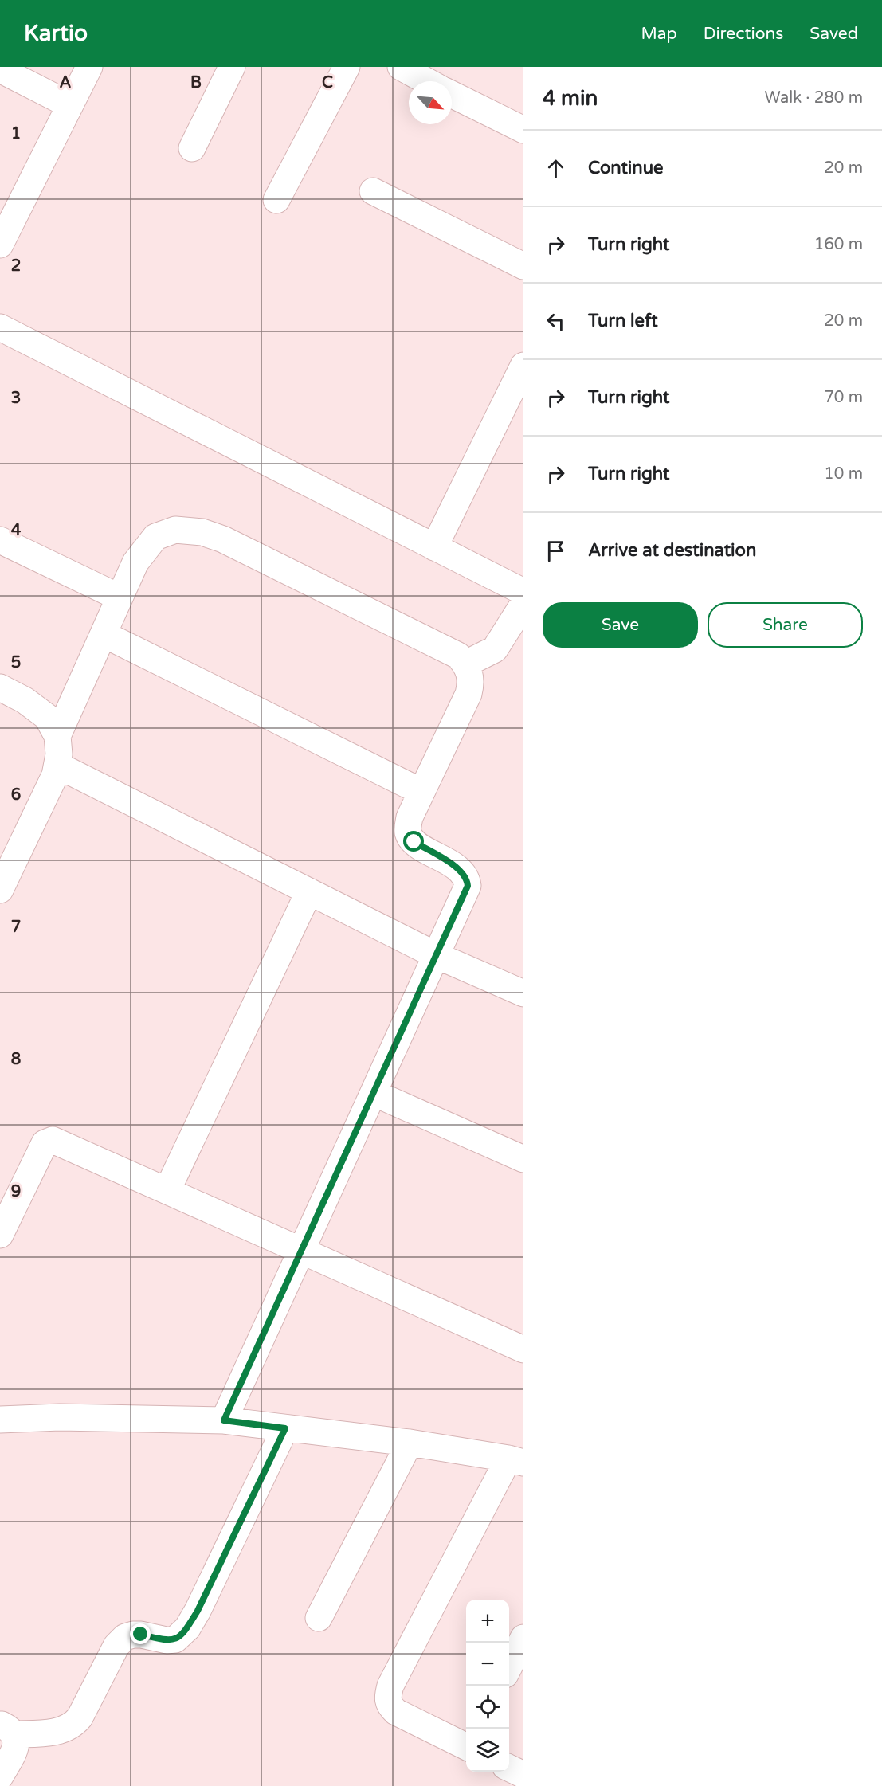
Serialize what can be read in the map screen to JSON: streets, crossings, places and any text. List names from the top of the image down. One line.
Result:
{"north":"bottom right","page":{"header":"Kartio","nav":["Map","Directions","Saved"],"heading":["4 min","Walk · 280 m"],"list":[["Continue","20 m"],["Turn right","160 m"],["Turn left","20 m"],["Turn right","70 m"],["Turn right","10 m"],"Arrive at destination"],"buttons":["Save","Share"],"map_buttons":["+","−"]},"grid":{"columns":["A","B","C"],"rows":["1","2","3","4","5","6","7","8","9"]}}
